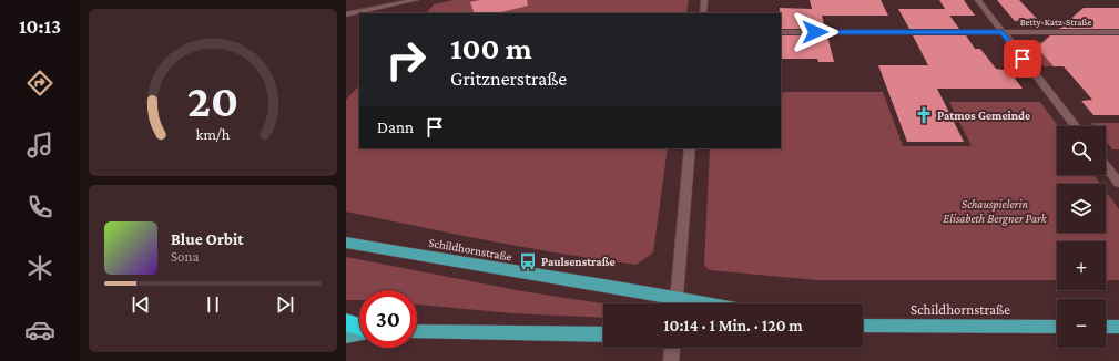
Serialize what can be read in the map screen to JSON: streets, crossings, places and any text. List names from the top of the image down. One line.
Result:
{"streets":{"main road":["Schildhornstraße"],"street":["Betty-Katz-Straße"]},"parks":["Schauspielerin Elisabeth Bergner Park"],"places":{"church":["Patmos Gemeinde"],"bus stop":["Paulsenstraße"]},"page":{"tabs":"10:13","turn":["100 m","Gritznerstraße"],"then":"Dann","map_buttons":["+","−"],"song":["Blue Orbit","Sona"],"limit":"30","trip":"10:14 · 1 Min. · 120 m","gauge":["20","km/h"]}}
